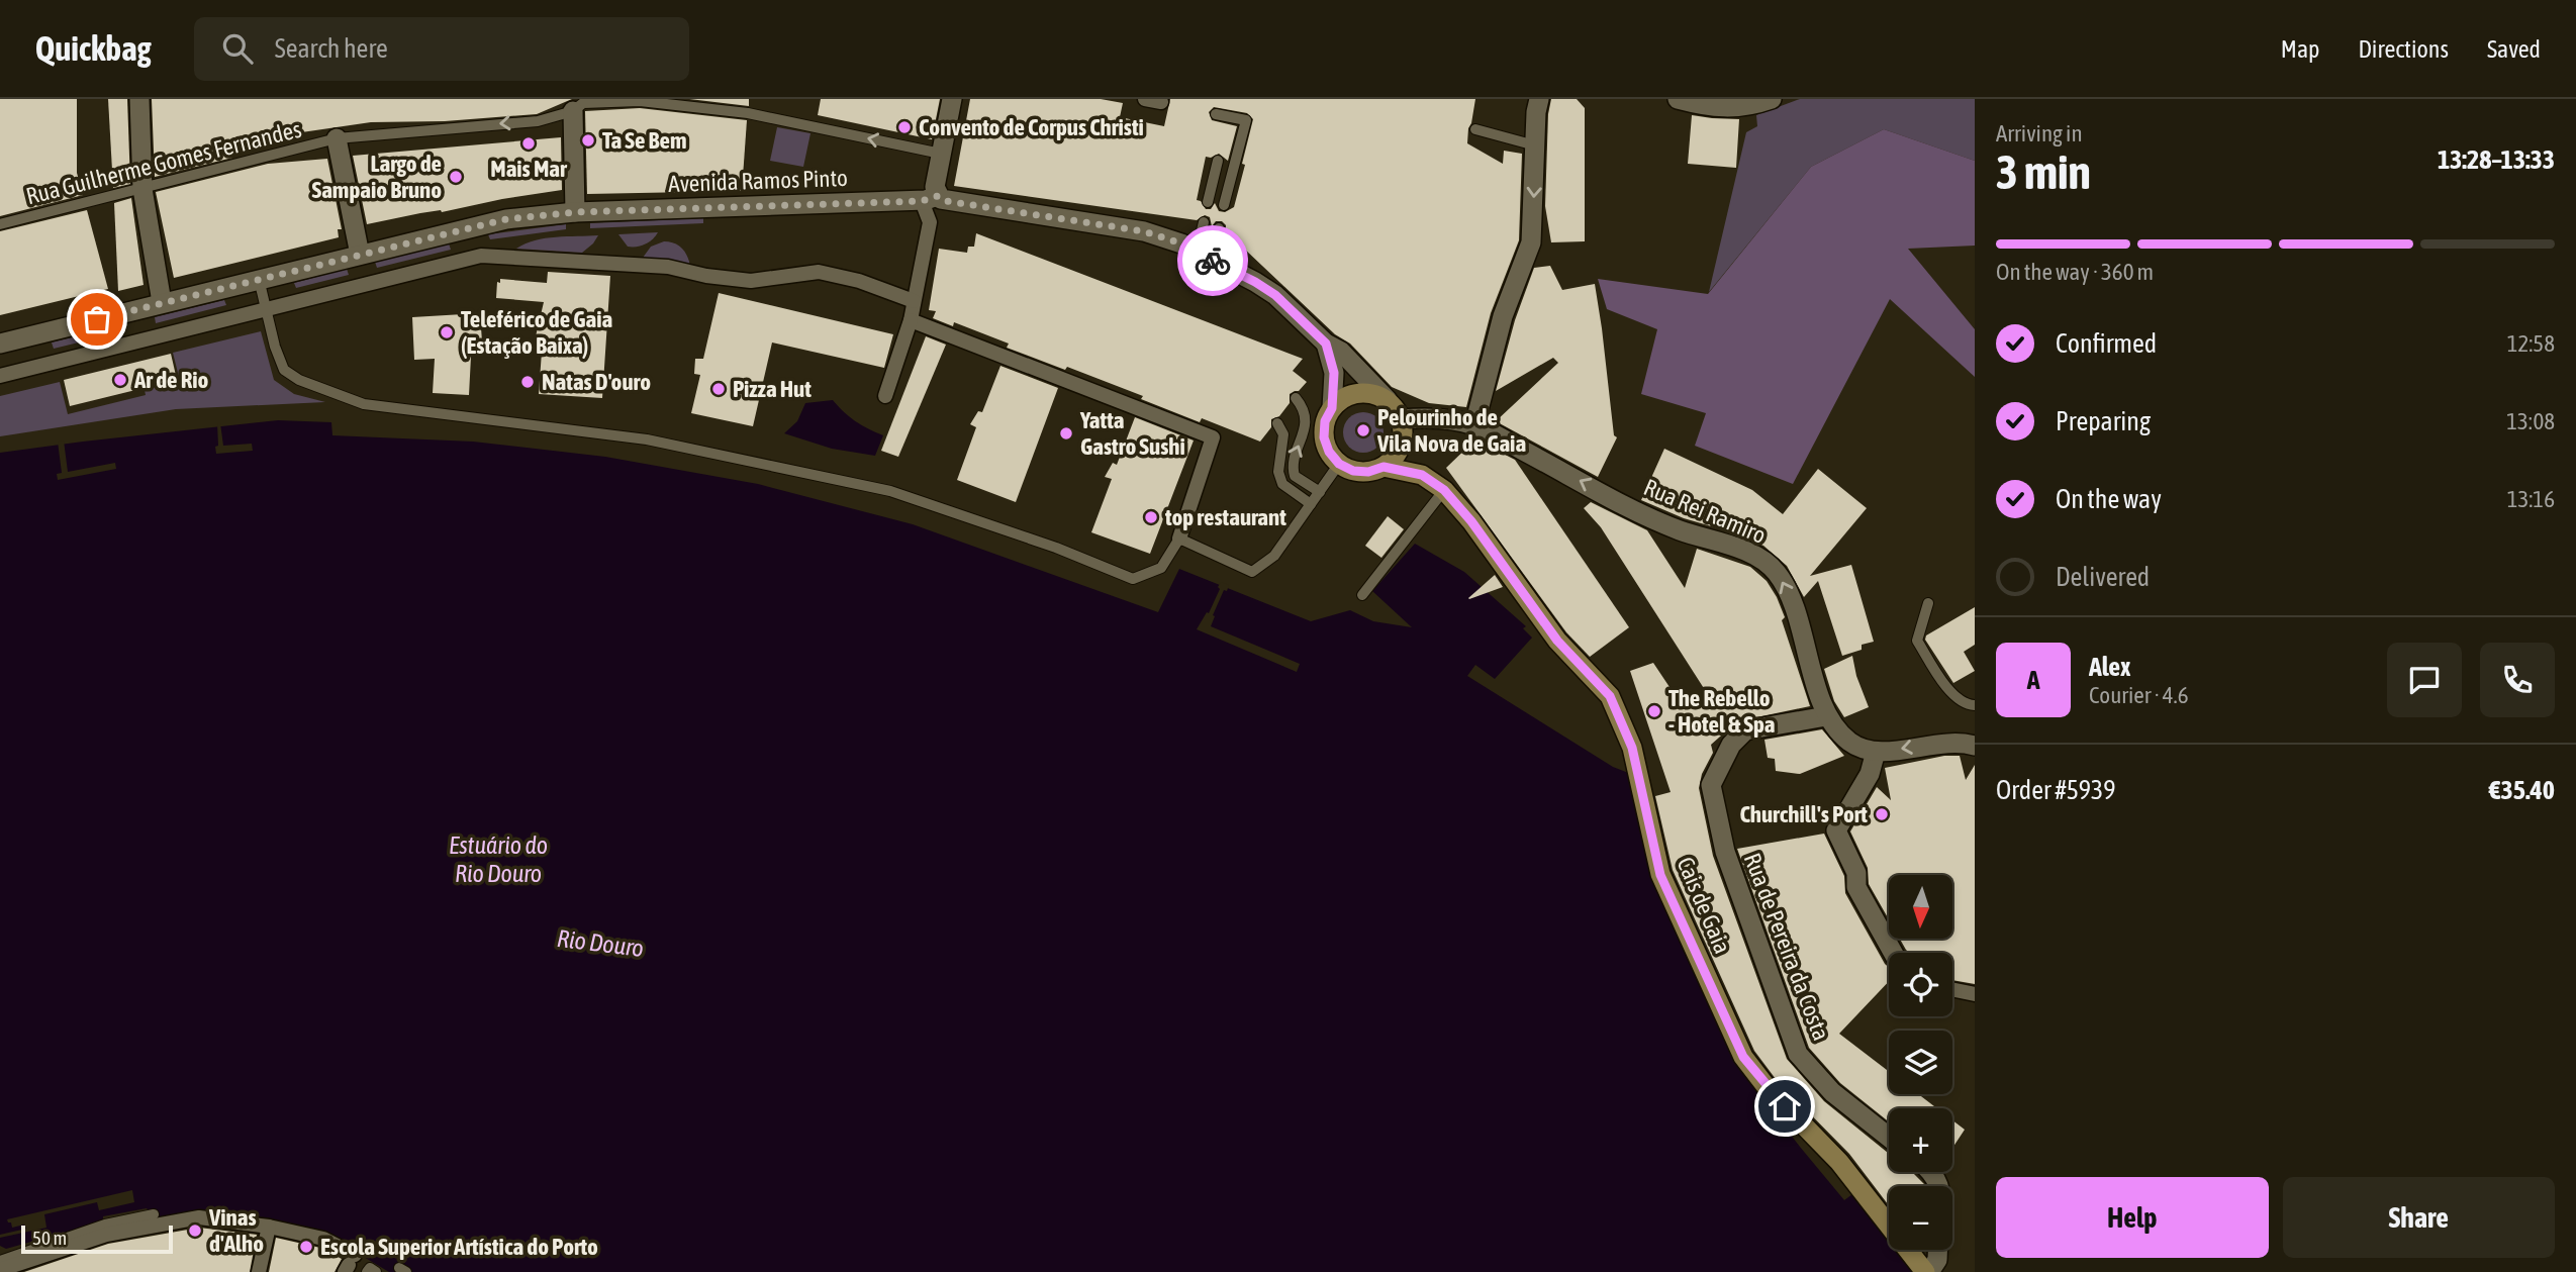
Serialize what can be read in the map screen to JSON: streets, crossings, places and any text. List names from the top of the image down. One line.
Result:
{"streets":{"main road":["Cais de Gaia"],"street":["Avenida Ramos Pinto","Rua Rei Ramiro","Rua de Pereira da Costa"],"lane":["Rua Guilherme Gomes Fernandes"]},"crossings":[["Avenida Ramos Pinto","Rua Rei Ramiro"],["Avenida Ramos Pinto","Cais de Gaia"],["Rua Rei Ramiro","Cais de Gaia"],["Rua Rei Ramiro","Rua de Pereira da Costa"]],"one_way":["Rua Rei Ramiro"],"water":["Estuário do Rio Douro","Rio Douro"],"places":["Convento de Corpus Christi","Ta Se Bem","Mais Mar","Largo de Sampaio Bruno","Teleférico de Gaia (Estação Baixa)","Ar de Rio","Natas D'ouro","Pizza Hut","Pelourinho de Vila Nova de Gaia","Yatta Gastro Sushi","top restaurant","The Rebello - Hotel & Spa","Churchill's Port","Vinas d'Alho","Escola Superior Artística do Porto"],"scale_bar":"50 m","north":"bottom","page":{"header":"Quickbag","search":"Search here","nav":["Map","Directions","Saved"],"heading":["3 min","Arriving in","13:28–13:33"],"panel":["Alex","Courier · 4.6","Order #5939","€35.40"],"bar":"On the way · 360 m","list":[["Confirmed","12:58"],["Preparing","13:08"],["On the way","13:16"],"Delivered"],"round":"A","map_buttons":["+","−"],"buttons":["Help","Share"],"scale":"50 m"}}
